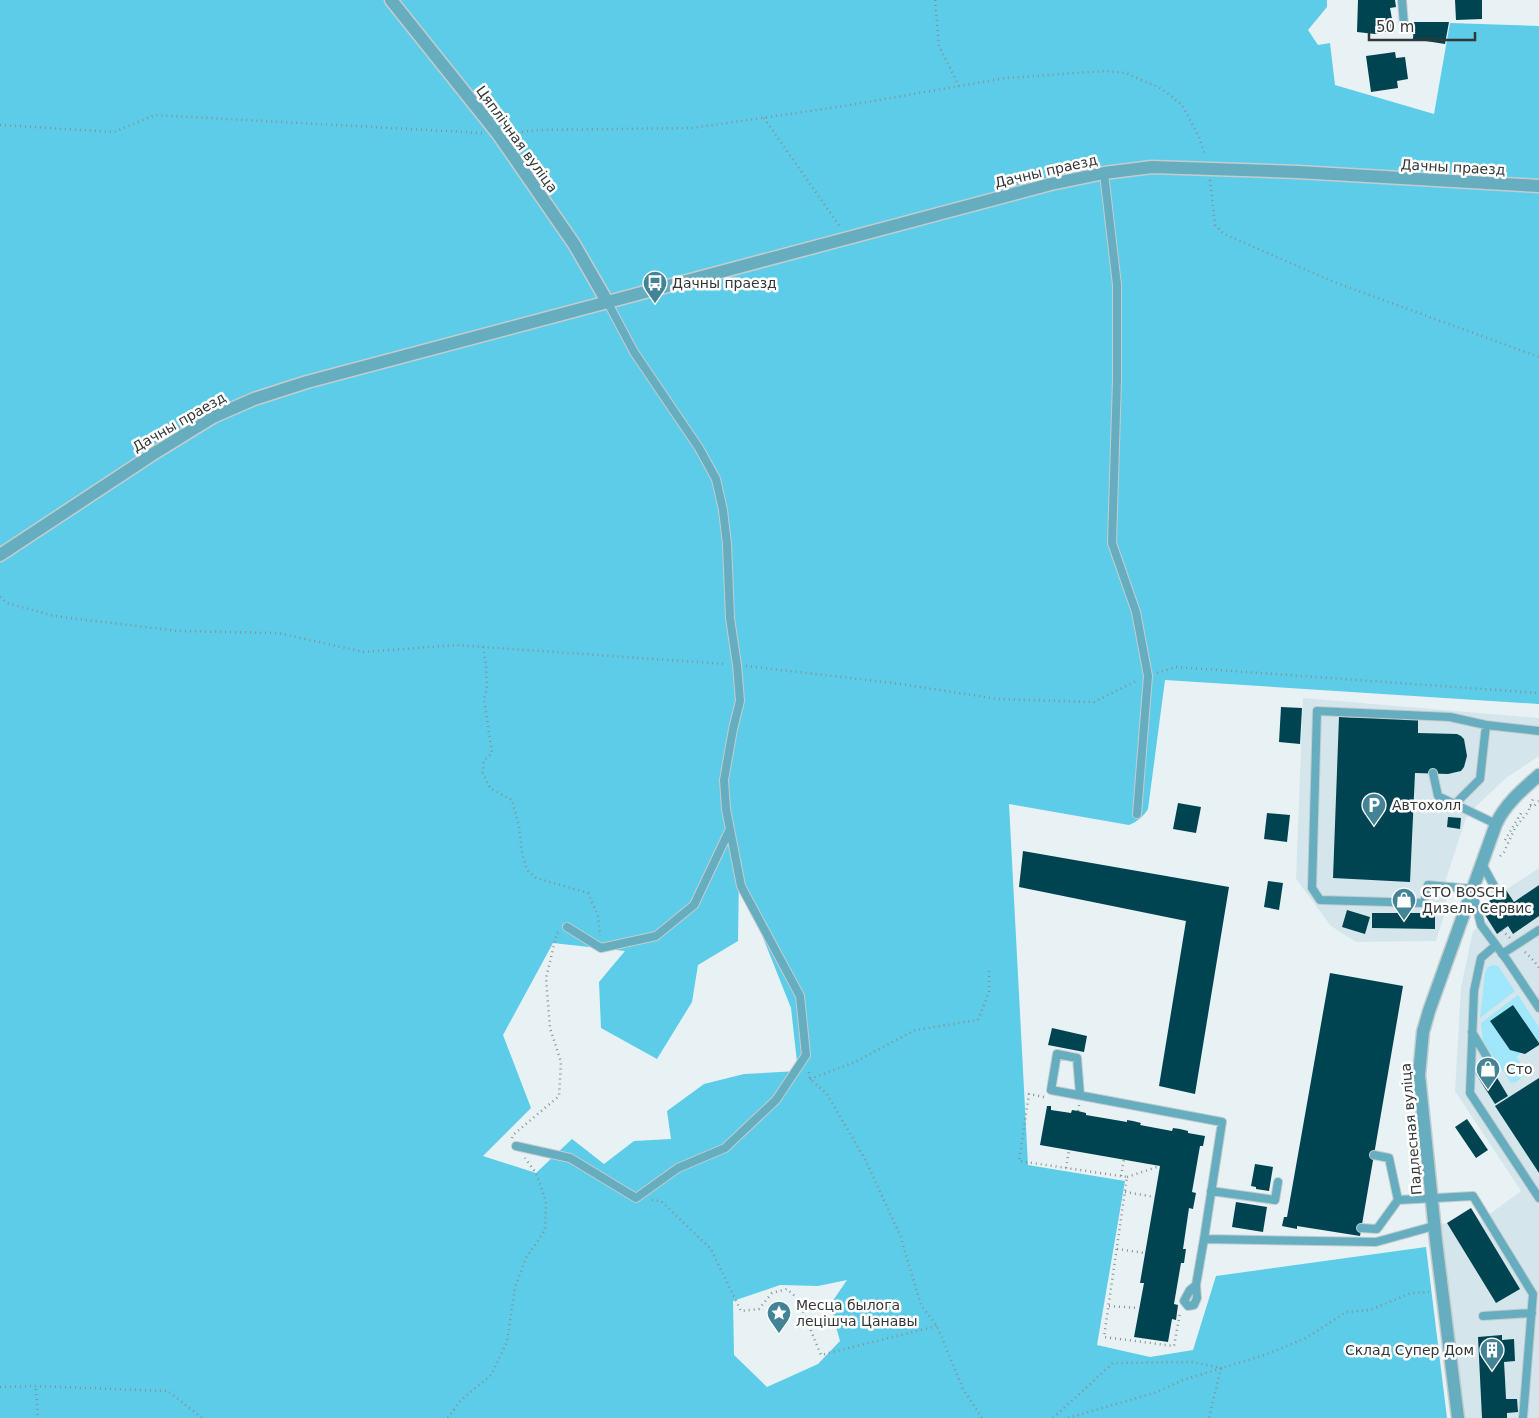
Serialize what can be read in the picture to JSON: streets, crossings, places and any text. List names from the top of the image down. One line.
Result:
{"streets":{"street":["Цяплічная вуліца","Дачны праезд","Падлесная вуліца"]},"crossings":[["Цяплічная вуліца","Дачны праезд"]],"places":{"bus stop":["Дачны праезд"],"parking":["Автохолл"],"shop":["СТО BOSCH Дизель Сервис","Сто"],"place":["Месца былога лецішча Цанавы"],"building":["Склад Супер Дом"]},"scale_bar":"50 m"}
